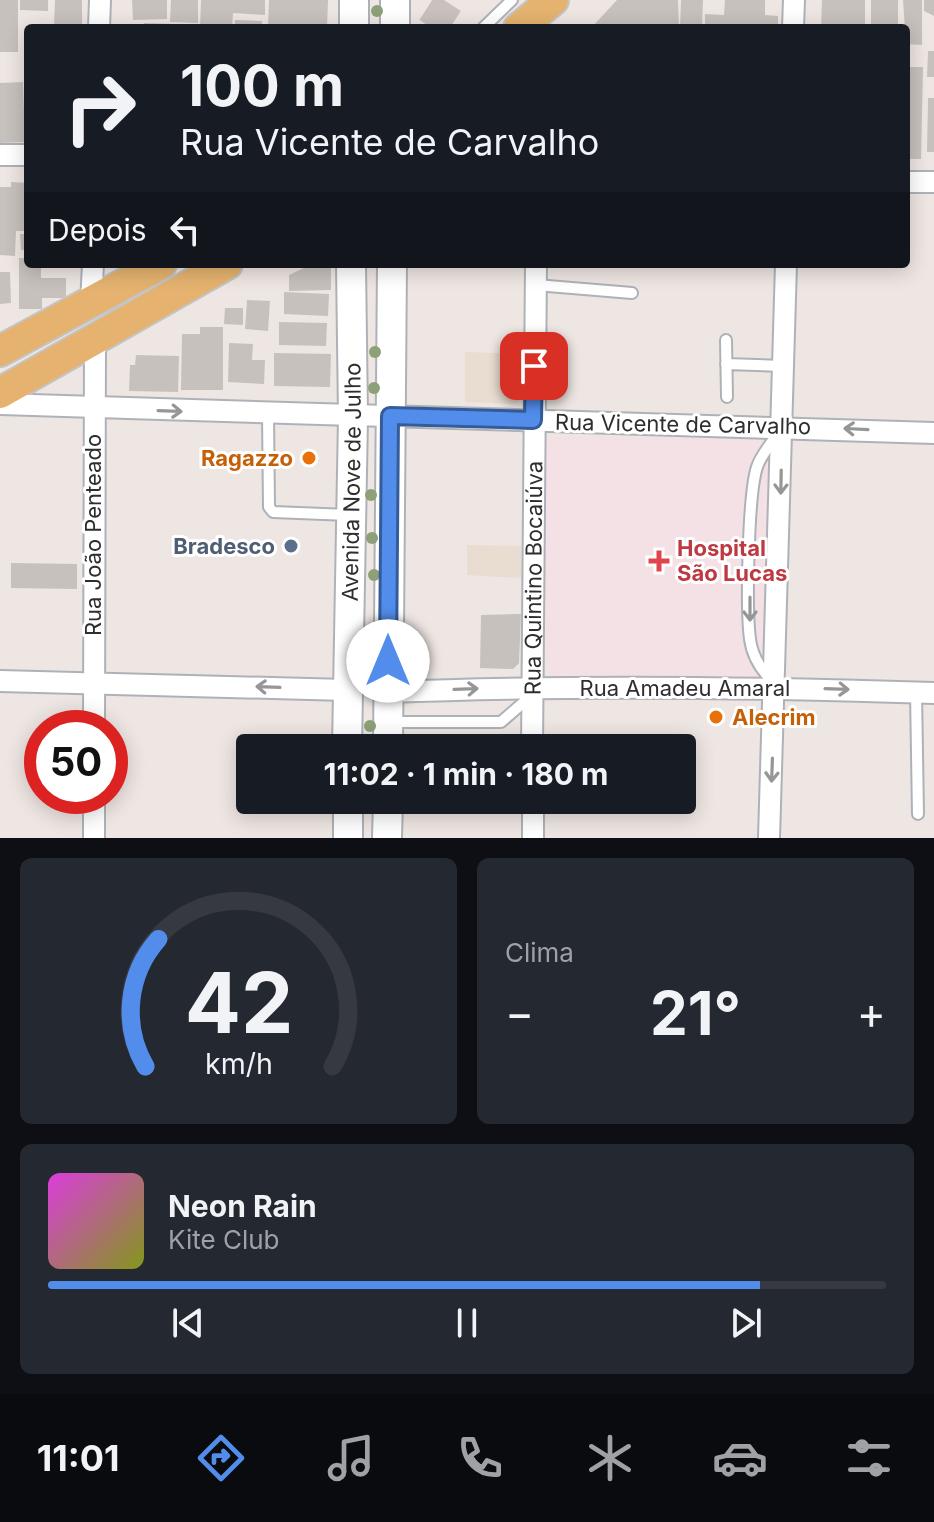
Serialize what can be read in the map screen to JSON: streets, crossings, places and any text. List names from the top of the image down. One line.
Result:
{"streets":{"main road":["Avenida Nove de Julho"],"street":["Rua Vicente de Carvalho","Rua João Penteado","Rua Quintino Bocaiúva","Rua Amadeu Amaral"]},"crossings":[["Rua Vicente de Carvalho","Avenida Nove de Julho"],["Rua Vicente de Carvalho","Rua João Penteado"],["Rua Vicente de Carvalho","Rua Quintino Bocaiúva"],["Avenida Nove de Julho","Rua Amadeu Amaral"],["Rua Quintino Bocaiúva","Rua Amadeu Amaral"]],"one_way":["Rua Amadeu Amaral"],"places":{"other":["Ragazzo","Bradesco","Alecrim"],"health":["Hospital São Lucas"]},"page":{"turn":["100 m","Rua Vicente de Carvalho"],"then":"Depois","limit":"50","trip":"11:02 · 1 min · 180 m","tile":"Clima","heat":["−","21°","+"],"song":["Neon Rain","Kite Club"],"tabs":"11:01","gauge":["42","km/h"]}}
